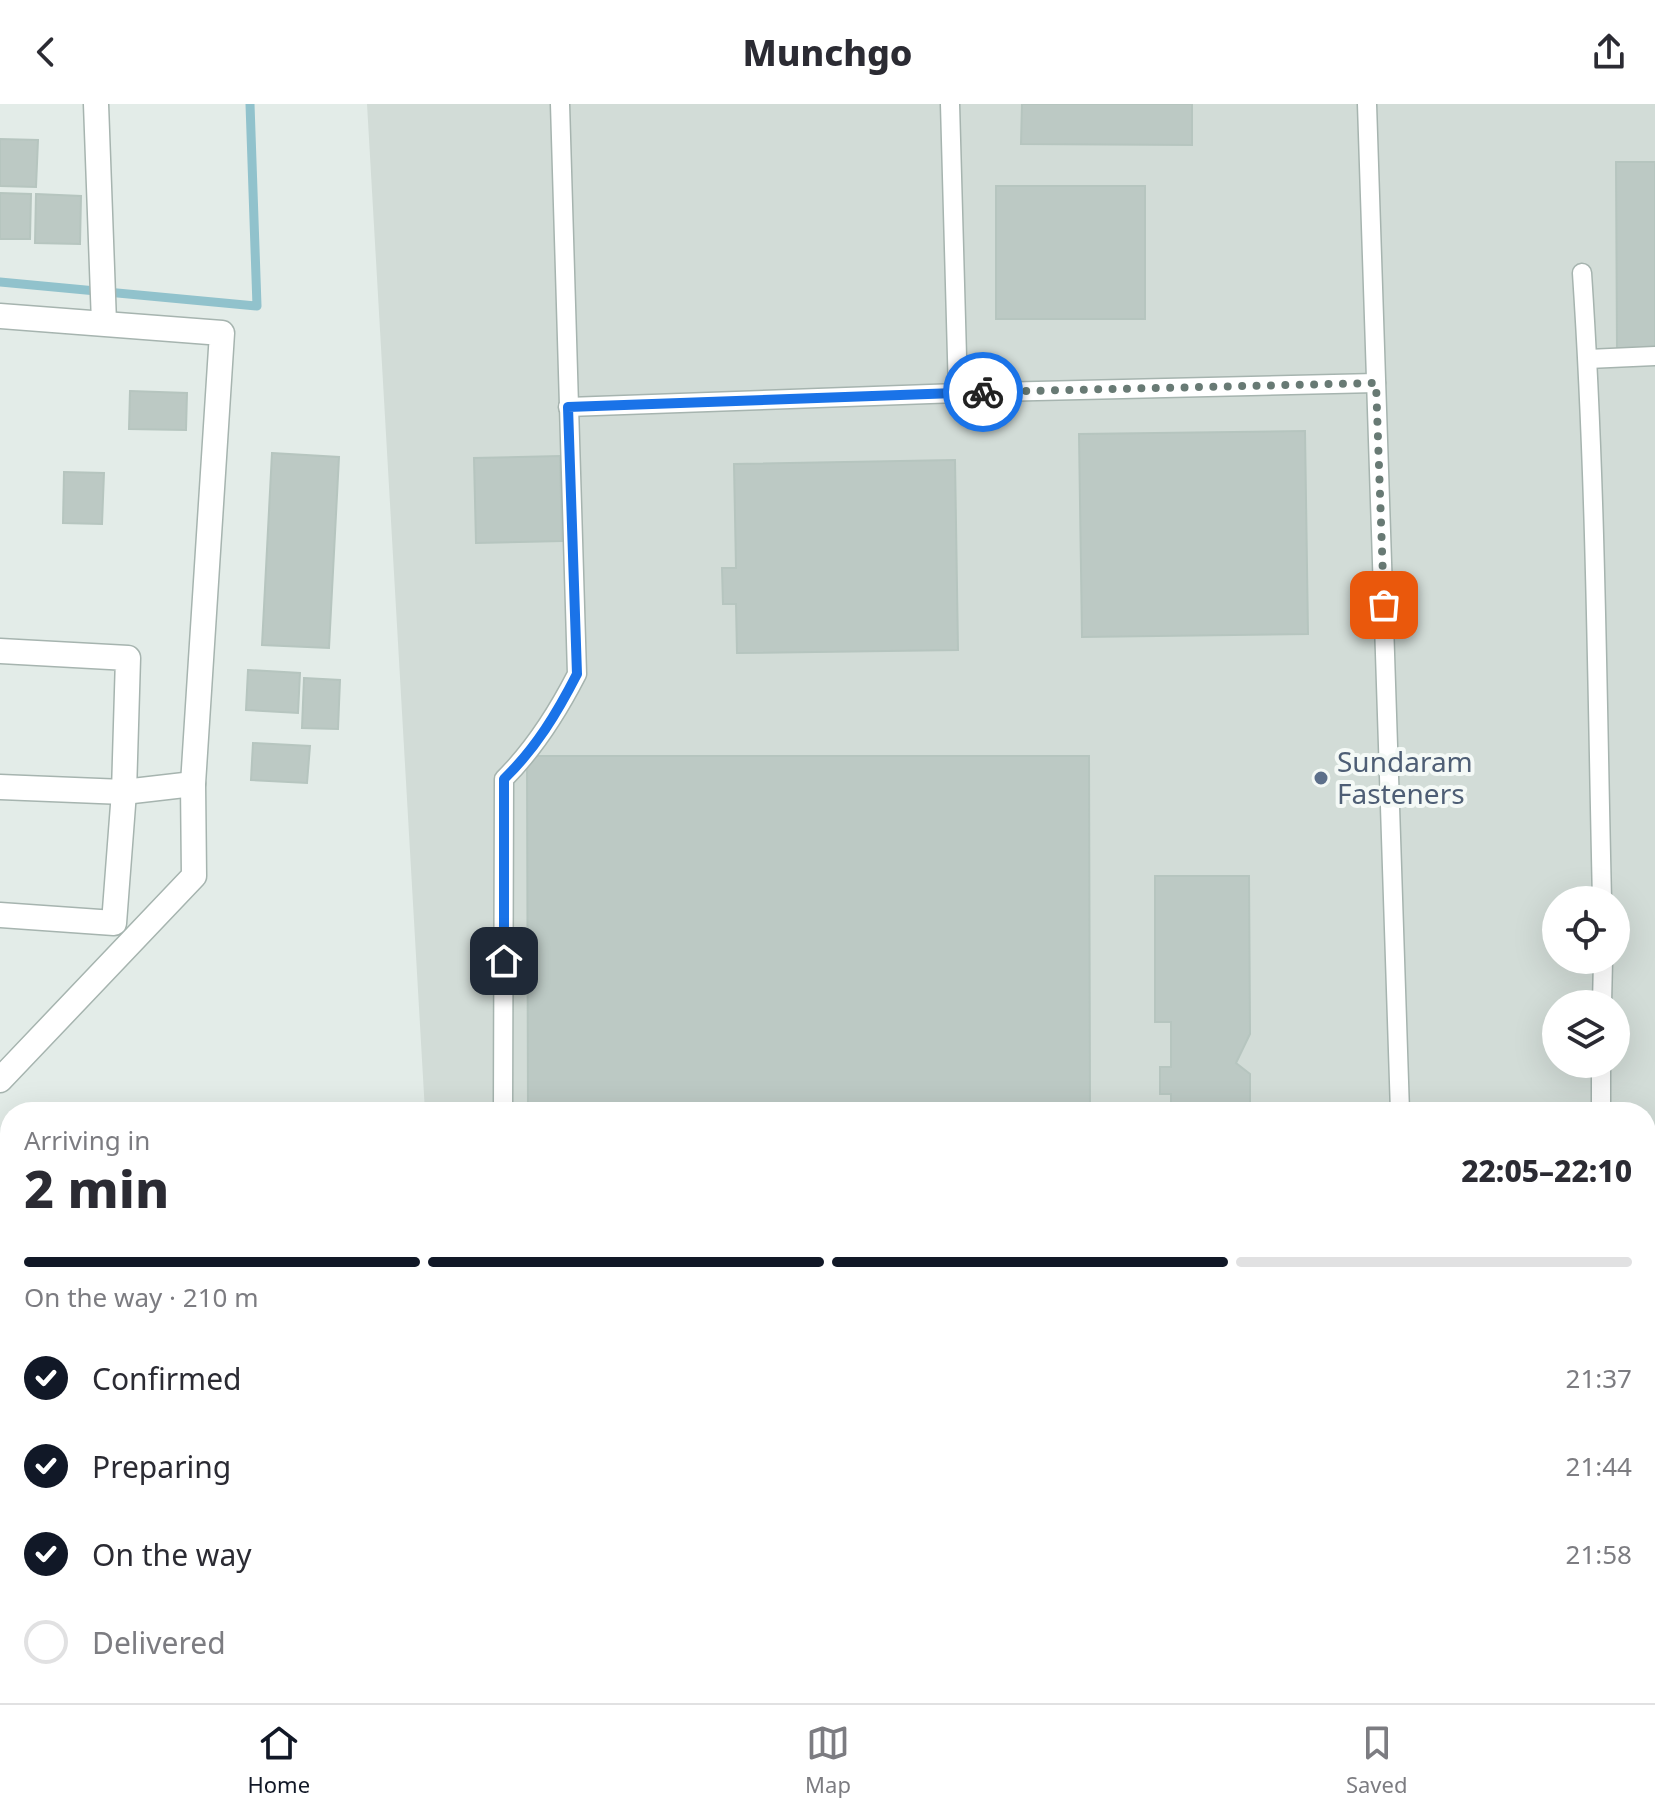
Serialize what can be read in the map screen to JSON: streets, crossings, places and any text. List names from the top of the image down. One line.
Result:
{"places":["Sundaram Fasteners"],"page":{"header":"Munchgo","heading":["2 min","Arriving in","22:05–22:10"],"bar":"On the way · 210 m","list":[["Confirmed","21:37"],["Preparing","21:44"],["On the way","21:58"],"Delivered"],"tabs":["Home","Map","Saved"]}}
